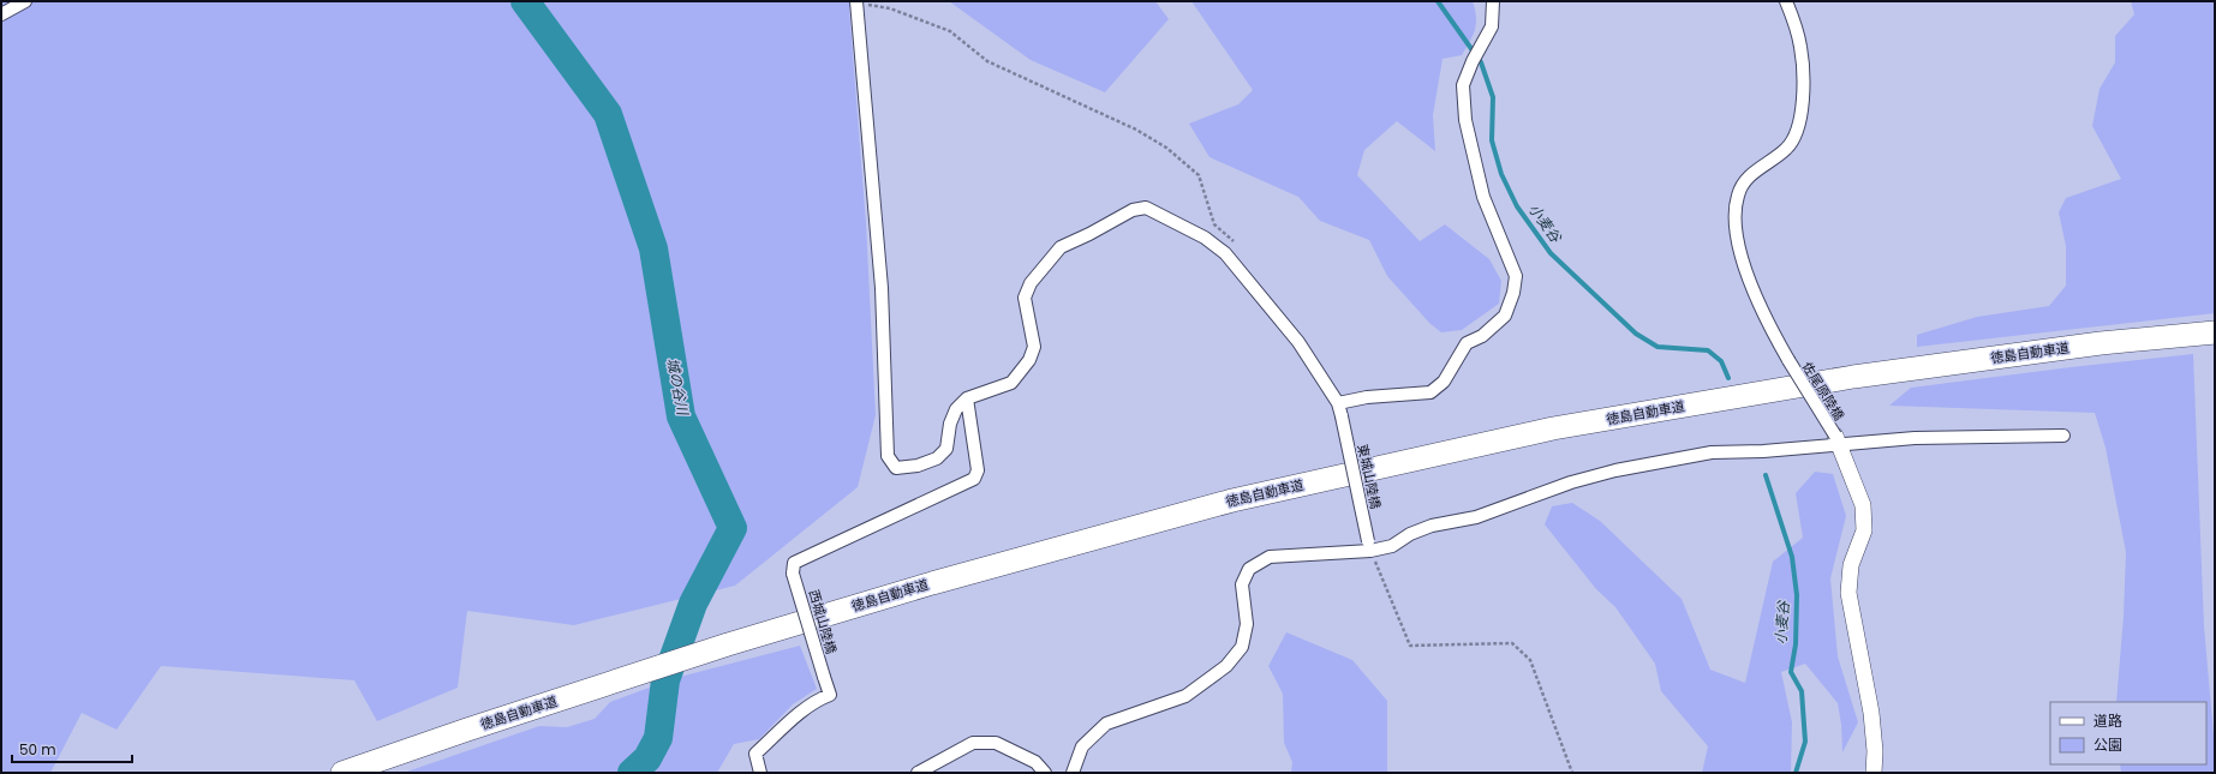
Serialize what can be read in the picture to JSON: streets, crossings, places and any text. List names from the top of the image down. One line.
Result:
{"streets":{"highway":["徳島自動車道"],"street":["佐尾原陸橋","東城山陸橋","西城山陸橋"]},"water":["小麦谷","城の谷川"],"legend":["道路","公園"],"scale_bar":"50 m"}
